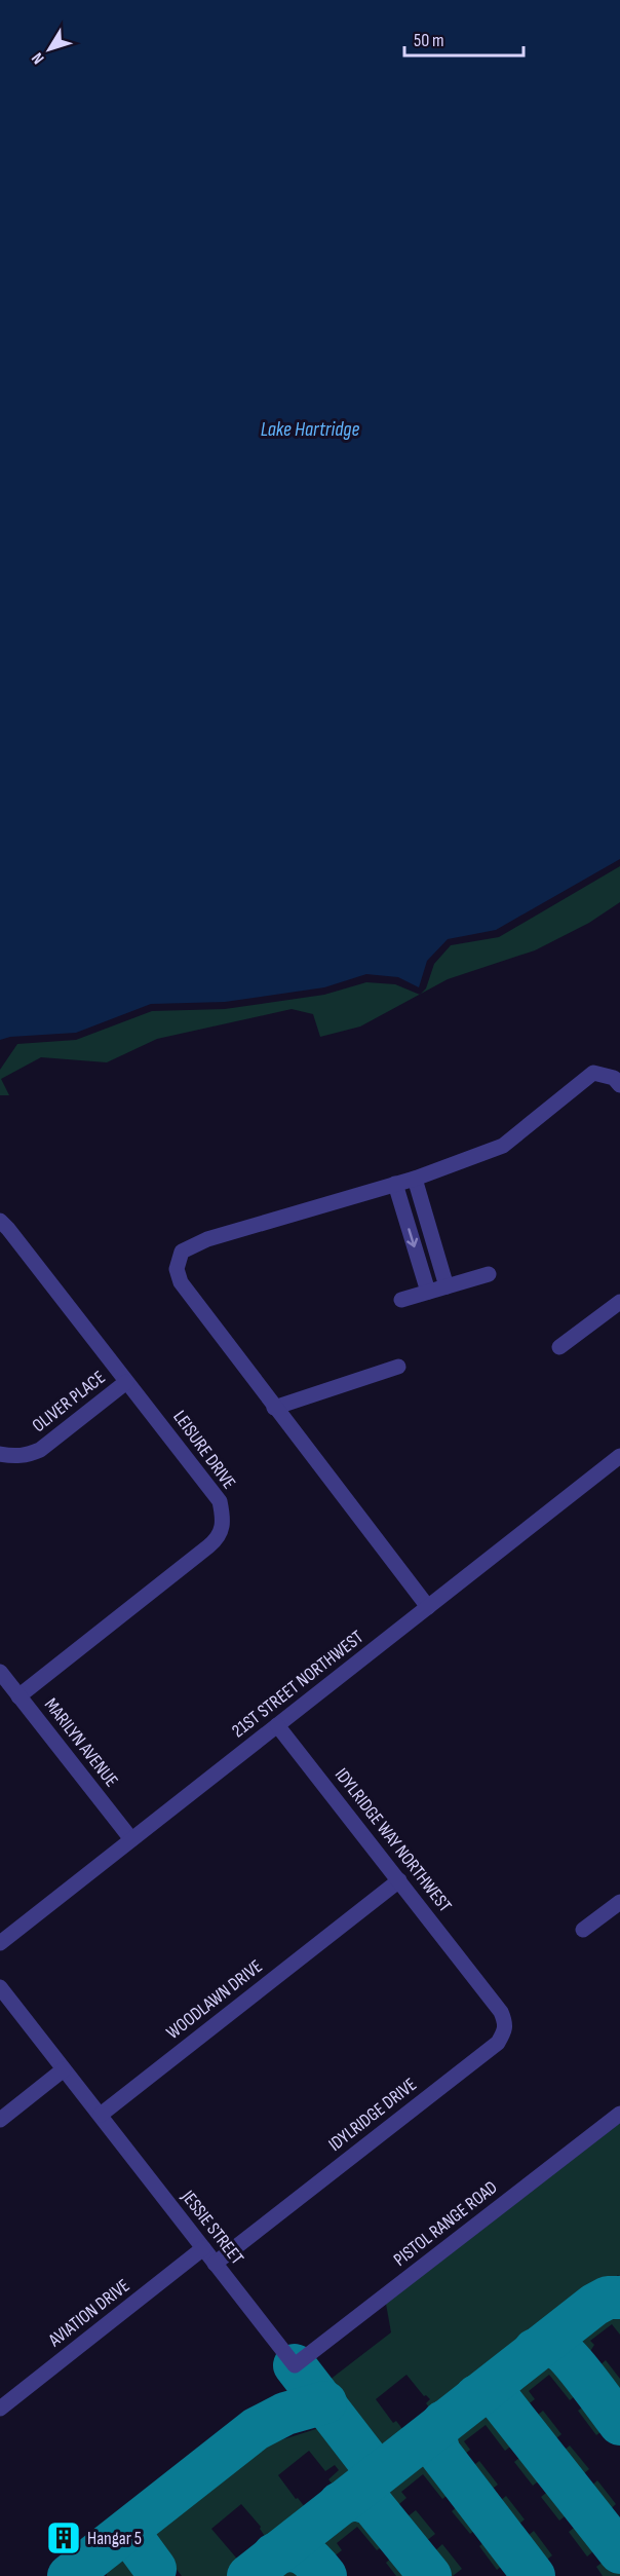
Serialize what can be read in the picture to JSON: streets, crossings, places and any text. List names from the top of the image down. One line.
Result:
{"streets":{"street":["OLIVER PLACE","LEISURE DRIVE","21ST STREET NORTHWEST","MARILYN AVENUE","IDYLRIDGE WAY NORTHWEST","WOODLAWN DRIVE","IDYLRIDGE DRIVE","PISTOL RANGE ROAD","JESSIE STREET","AVIATION DRIVE"]},"crossings":[["OLIVER PLACE","LEISURE DRIVE"],["LEISURE DRIVE","MARILYN AVENUE"],["21ST STREET NORTHWEST","MARILYN AVENUE"],["21ST STREET NORTHWEST","IDYLRIDGE WAY NORTHWEST"],["IDYLRIDGE WAY NORTHWEST","WOODLAWN DRIVE"],["IDYLRIDGE WAY NORTHWEST","IDYLRIDGE DRIVE"],["WOODLAWN DRIVE","JESSIE STREET"],["IDYLRIDGE DRIVE","JESSIE STREET"],["PISTOL RANGE ROAD","JESSIE STREET"],["JESSIE STREET","AVIATION DRIVE"]],"water":["Lake Hartridge"],"places":{"building":["Hangar 5"]},"scale_bar":"50 m","north":"bottom left"}
